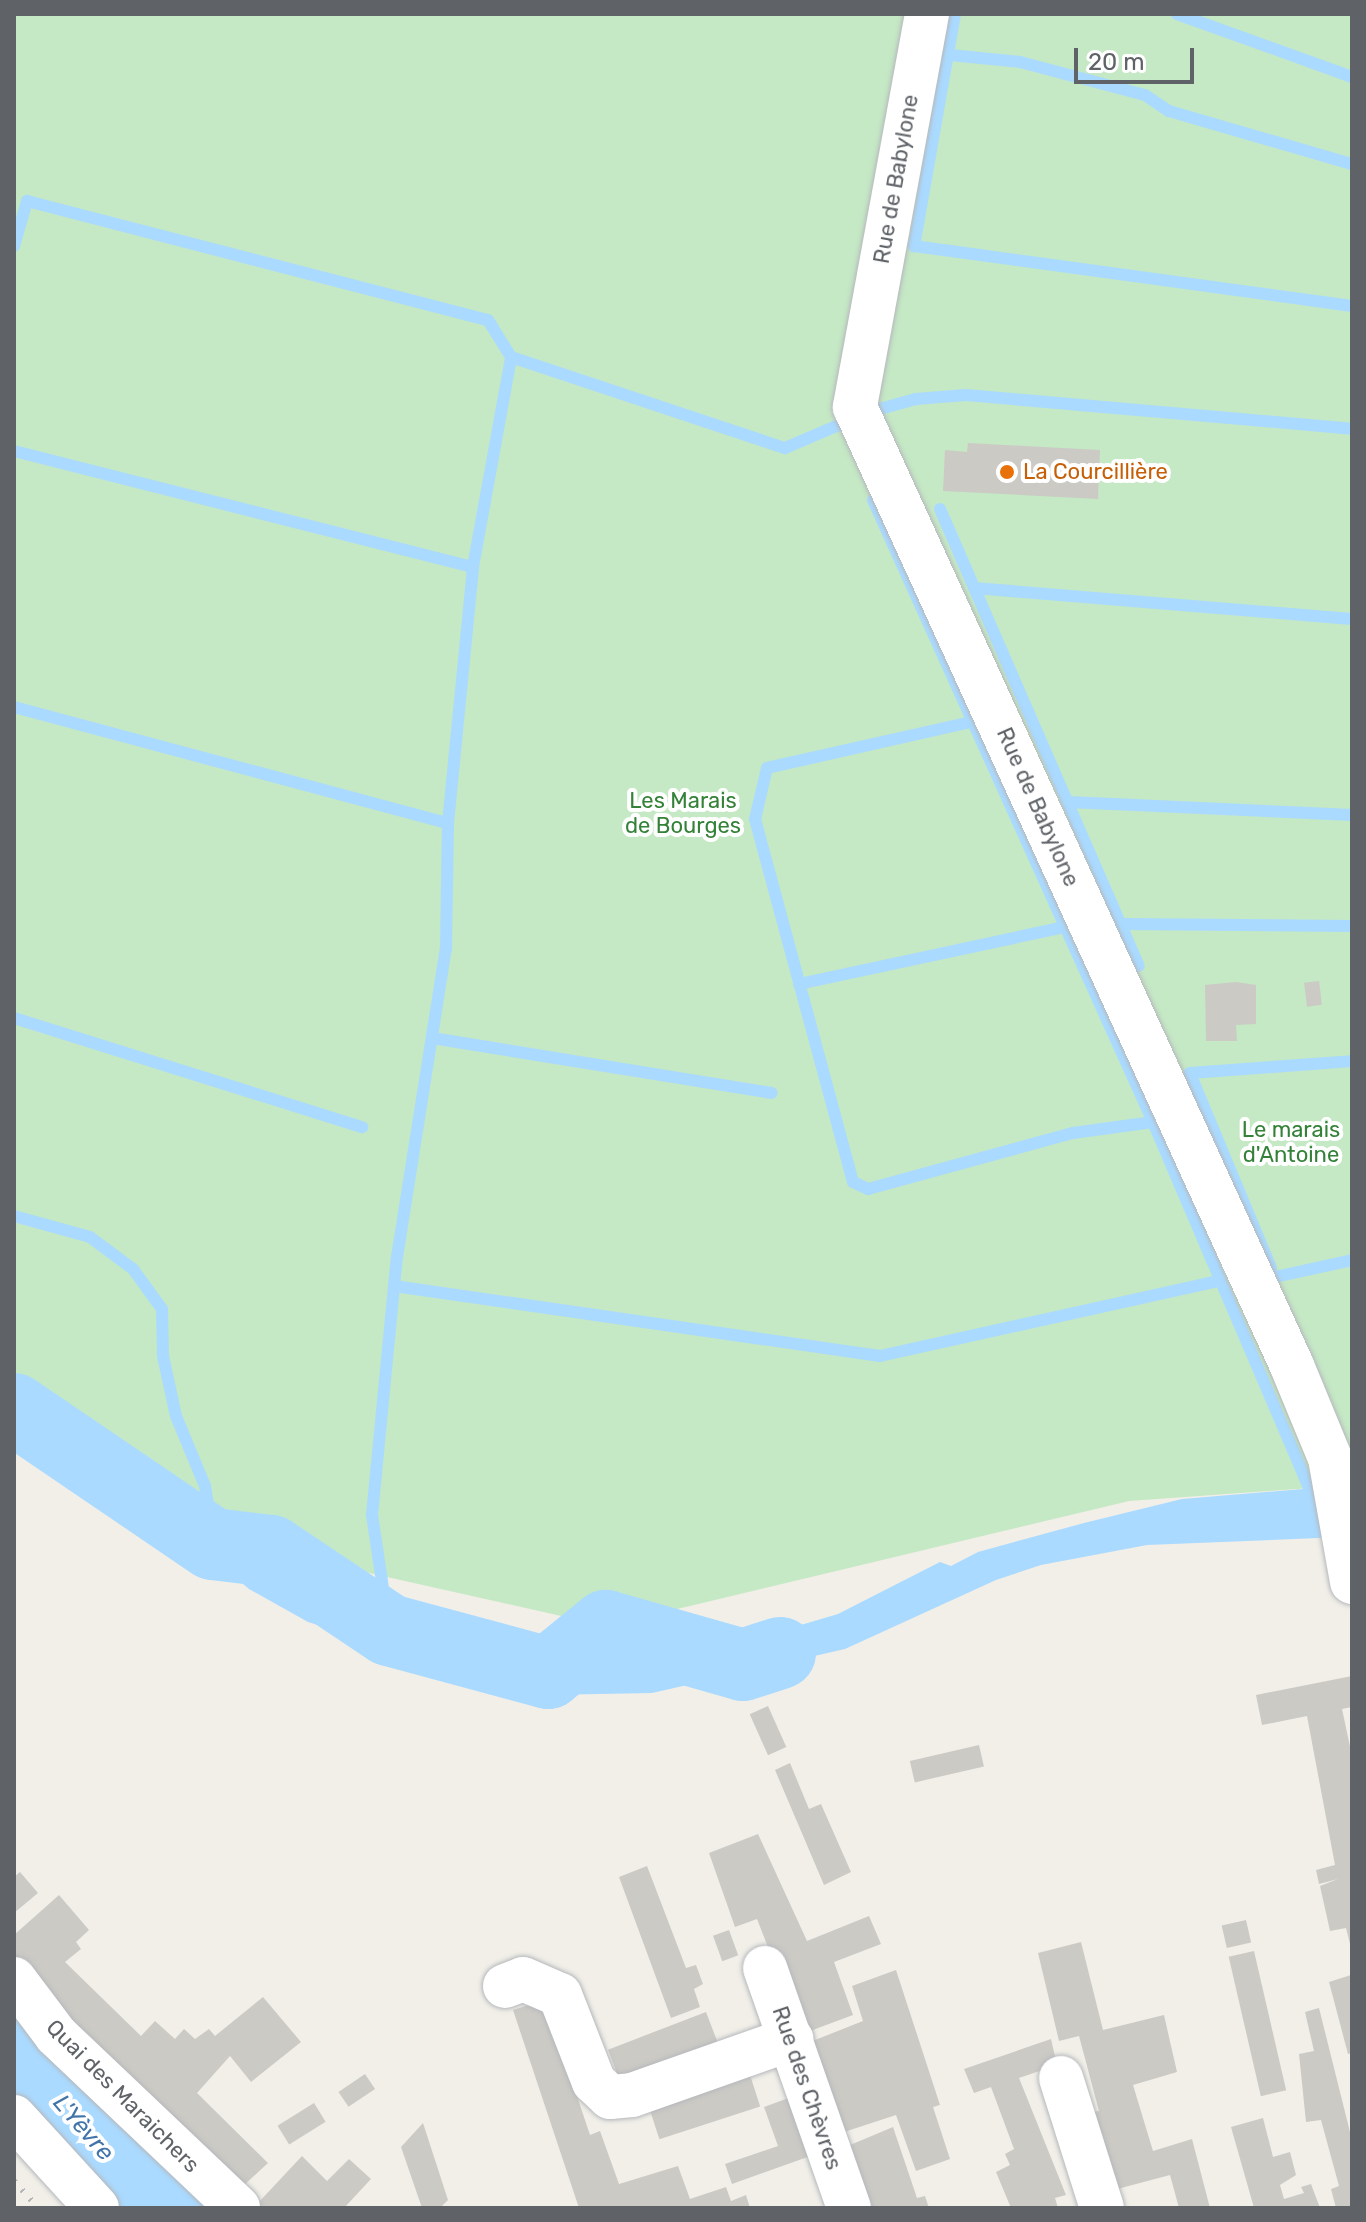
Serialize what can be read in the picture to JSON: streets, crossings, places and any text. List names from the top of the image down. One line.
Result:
{"streets":{"street":["Rue de Babylone","Rue des Chèvres","Quai des Maraichers"]},"water":["L'Yèvre"],"parks":["Les Marais de Bourges","Le marais d'Antoine"],"places":["La Courcillière"],"scale_bar":"20 m"}
